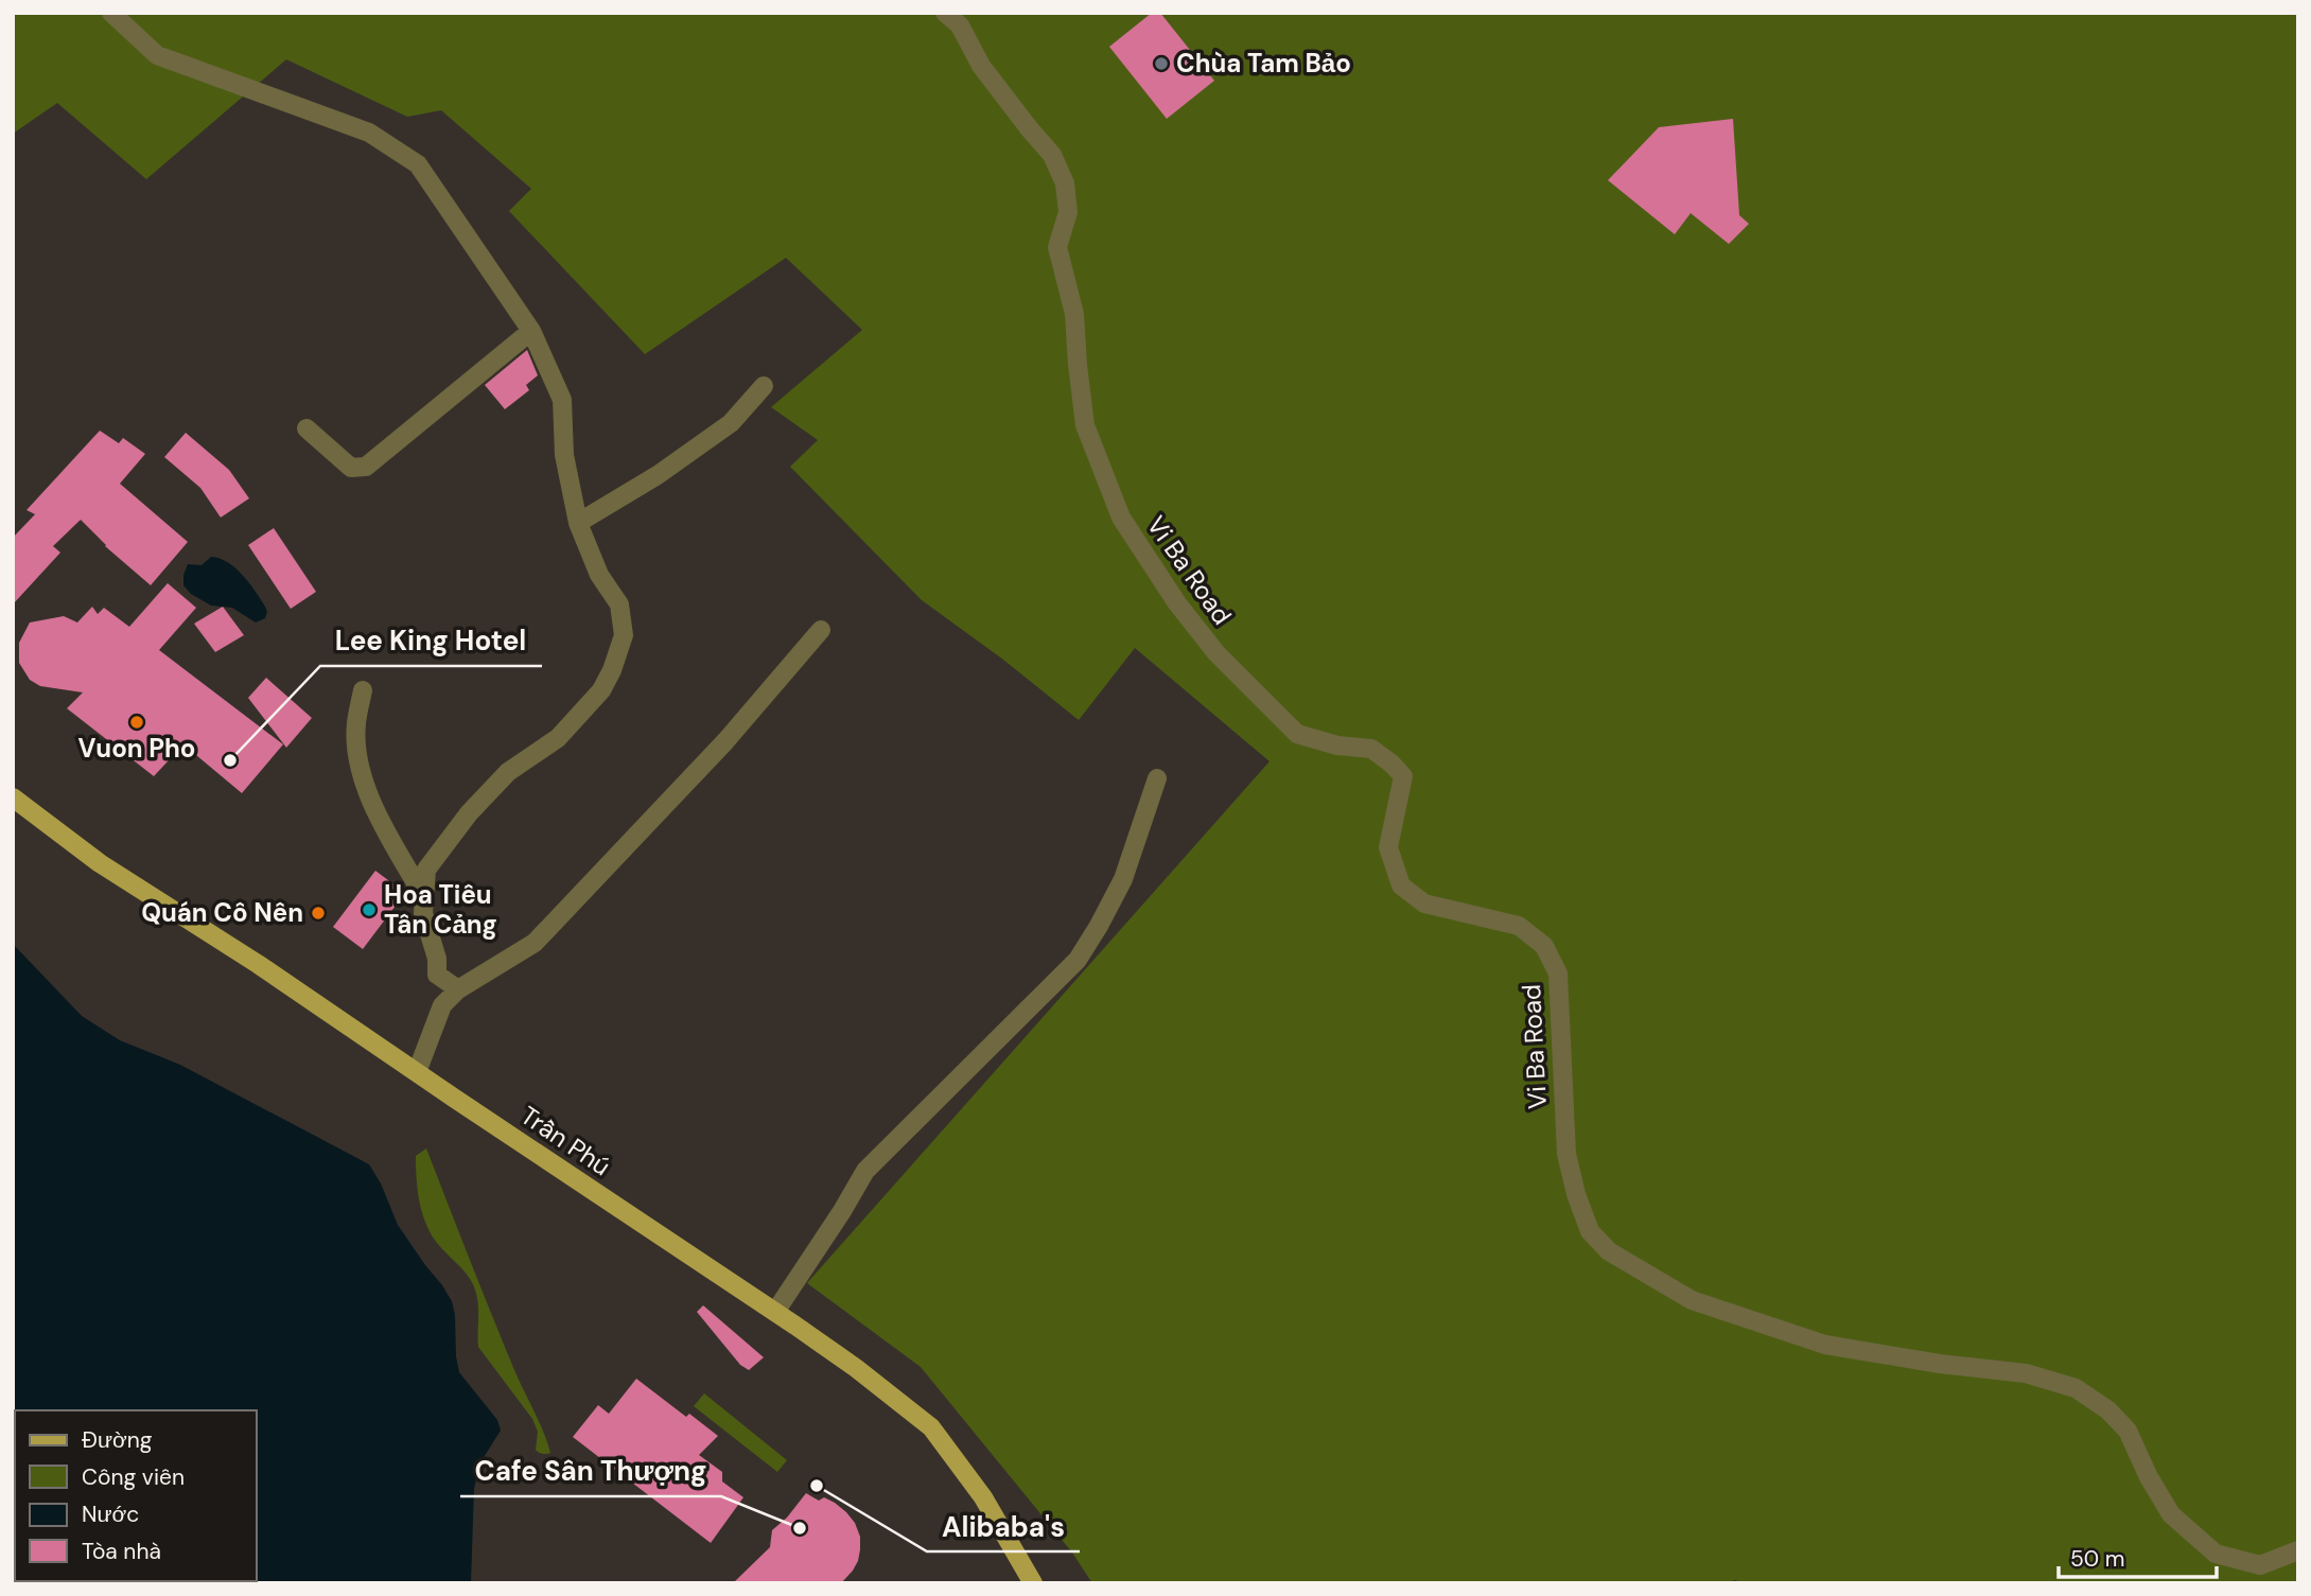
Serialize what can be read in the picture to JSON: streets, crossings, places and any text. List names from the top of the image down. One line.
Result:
{"streets":{"main road":["Trần Phú"],"street":["Vi Ba Road"]},"places":["Chùa Tam Bảo","Vuon Pho","Lee King Hotel","Hoa Tiêu Tân Cảng","Quán Cô Nên","Alibaba's","Cafe Sân Thượng"],"legend":["Đường","Công viên","Nước","Tòa nhà"],"scale_bar":"50 m"}
